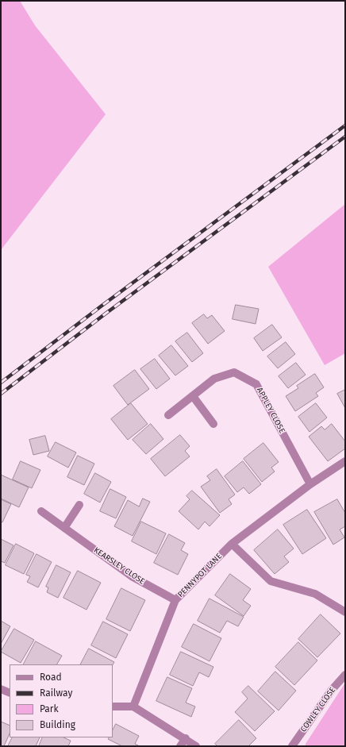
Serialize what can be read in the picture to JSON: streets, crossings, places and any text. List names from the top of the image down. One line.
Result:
{"streets":{"street":["APPLEY CLOSE","KEARSLEY CLOSE","PENNYPOT LANE","COWLEY CLOSE"]},"crossings":[["APPLEY CLOSE","PENNYPOT LANE"],["KEARSLEY CLOSE","PENNYPOT LANE"]],"legend":["Road","Railway","Park","Building"]}
